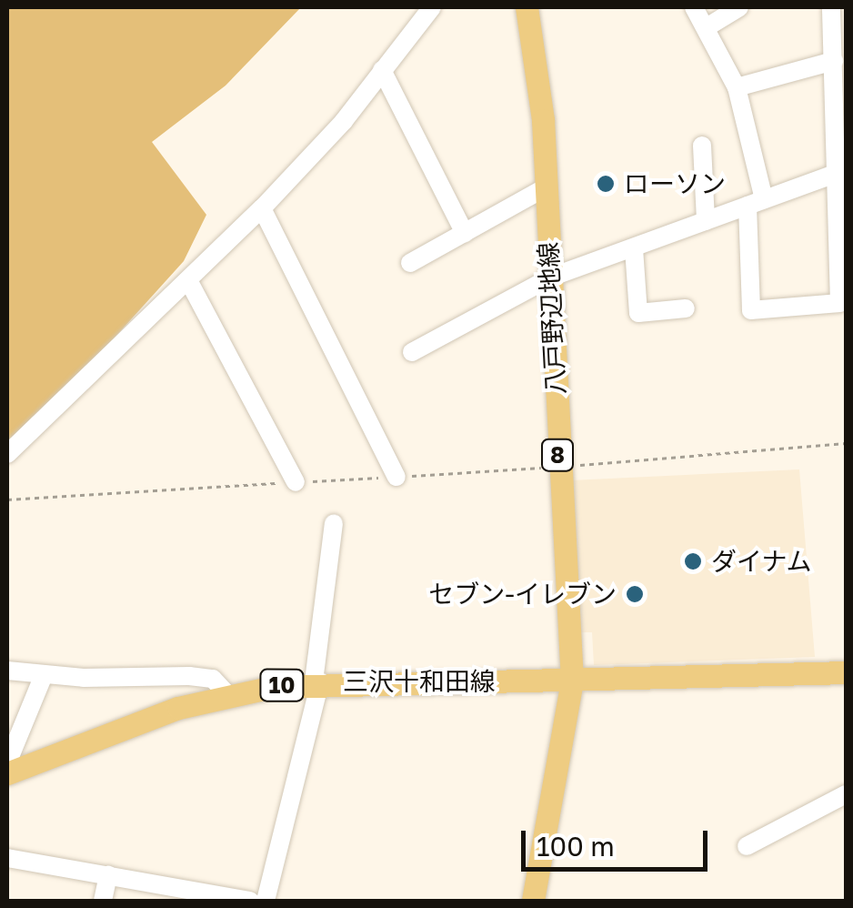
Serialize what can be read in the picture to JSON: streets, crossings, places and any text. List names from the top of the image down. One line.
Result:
{"streets":{"main road":["八戸野辺地線","8","三沢十和田線","10"]},"crossings":[["八戸野辺地線","三沢十和田線"]],"places":["ローソン","ダイナム","セブン-イレブン"],"scale_bar":"100 m"}
